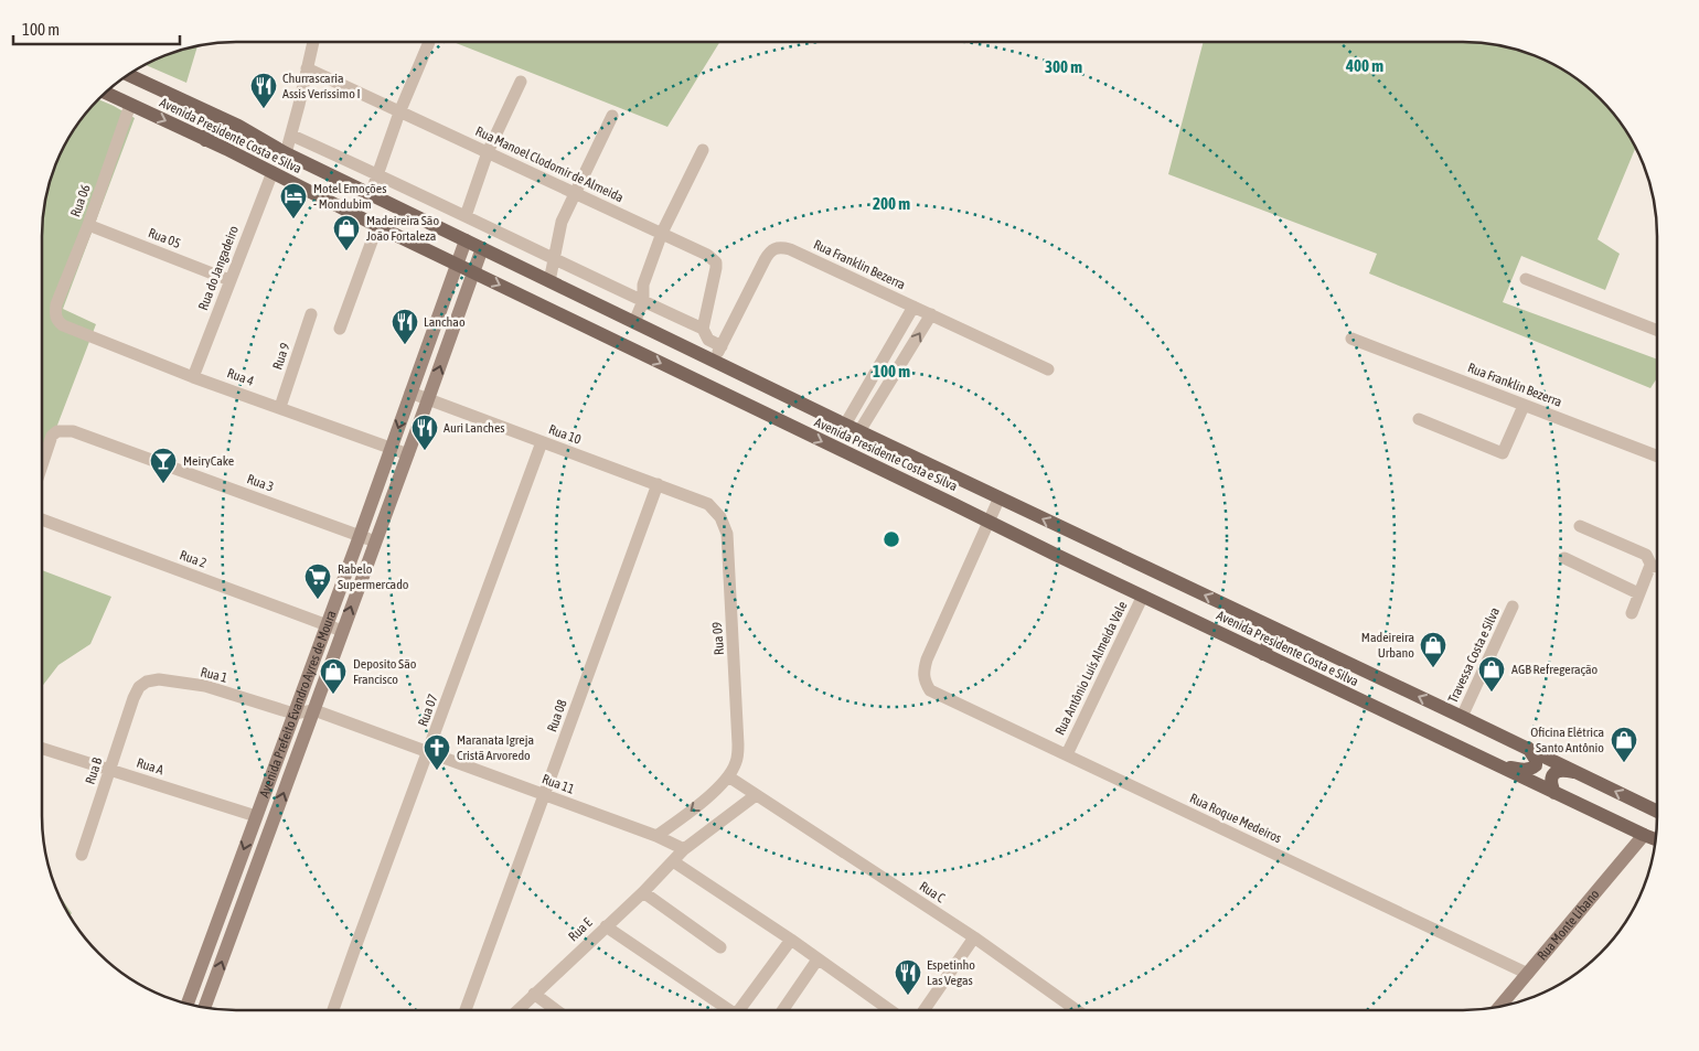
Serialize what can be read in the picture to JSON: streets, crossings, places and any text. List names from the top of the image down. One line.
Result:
{"streets":{"main road":["Avenida Presidente Costa e Silva"],"street":["Rua Manoel Clodomir de Almeida","Rua 06","Rua 05","Rua Franklin Bezerra","Rua do Jangadeiro","Rua 9","Rua 4","Rua 10","Rua 3","Rua 2","Rua 09","Travessa Costa e Silva","Rua Antônio Luís Almeida Vale","Rua 1","Avenida Prefeito Evandro Ayres de Moura","Rua 07","Rua 08","Rua A","Rua B","Rua 11","Rua Roque Medeiros","Rua C","Rua Monte Líbano","Rua E"]},"crossings":[["Avenida Presidente Costa e Silva","Rua 06"],["Avenida Presidente Costa e Silva","Rua Franklin Bezerra"],["Avenida Presidente Costa e Silva","Rua do Jangadeiro"],["Avenida Presidente Costa e Silva","Travessa Costa e Silva"],["Avenida Presidente Costa e Silva","Rua Antônio Luís Almeida Vale"],["Avenida Presidente Costa e Silva","Avenida Prefeito Evandro Ayres de Moura"],["Avenida Presidente Costa e Silva","Rua Roque Medeiros"],["Avenida Presidente Costa e Silva","Rua Monte Líbano"],["Rua 06","Rua 05"],["Rua 06","Rua 4"],["Rua 05","Rua do Jangadeiro"],["Rua do Jangadeiro","Rua 4"],["Rua 9","Rua 4"],["Rua 4","Avenida Prefeito Evandro Ayres de Moura"],["Rua 10","Rua 09"],["Rua 10","Avenida Prefeito Evandro Ayres de Moura"],["Rua 10","Rua 07"],["Rua 10","Rua 08"],["Rua 3","Avenida Prefeito Evandro Ayres de Moura"],["Rua 2","Avenida Prefeito Evandro Ayres de Moura"],["Rua 09","Rua 11"],["Rua Antônio Luís Almeida Vale","Rua Roque Medeiros"],["Rua 1","Avenida Prefeito Evandro Ayres de Moura"],["Rua 1","Rua B"],["Rua 1","Rua 11"],["Avenida Prefeito Evandro Ayres de Moura","Rua A"],["Avenida Prefeito Evandro Ayres de Moura","Rua 11"],["Rua 07","Rua 11"],["Rua 08","Rua 11"],["Rua A","Rua B"],["Rua Roque Medeiros","Rua Monte Líbano"]],"places":{"restaurant":["Churrascaria Assis Veríssimo I","Lanchao","Auri Lanches","Espetinho Las Vegas"],"hotel":["Motel Emoções - Mondubim"],"shop":["Madeireira São João Fortaleza","Madeireira Urbano","AGB Refregeração","Deposito São Francisco","Oficina Elétrica Santo Antônio"],"bar":["MeiryCake"],"supermarket":["Rabelo Supermercado"],"church":["Maranata Igreja Cristã Arvoredo"]},"scale_bar":"100 m","rings":["400 m","300 m","200 m","100 m"]}
